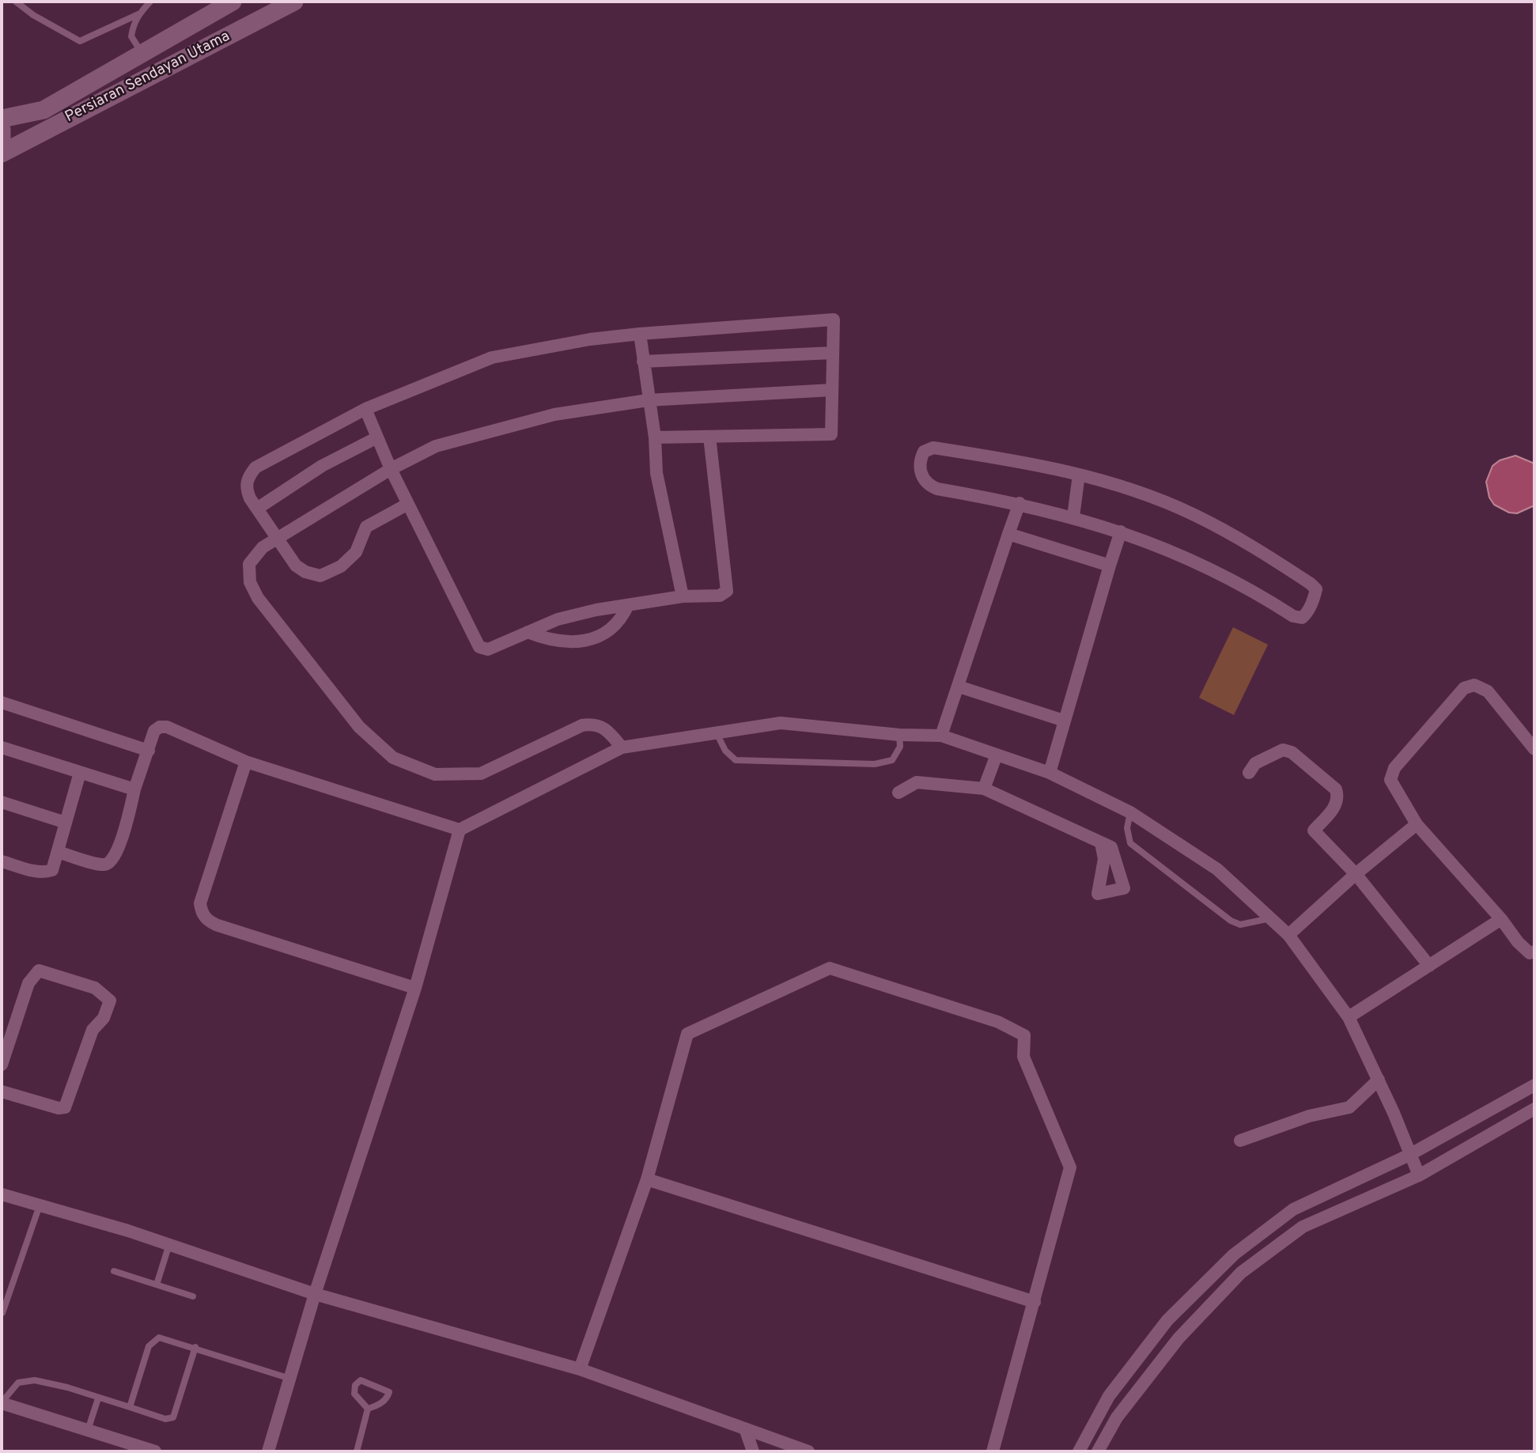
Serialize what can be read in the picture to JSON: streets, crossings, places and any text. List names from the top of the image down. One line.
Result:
{"streets":{"main road":["Persiaran Sendayan Utama"]}}
